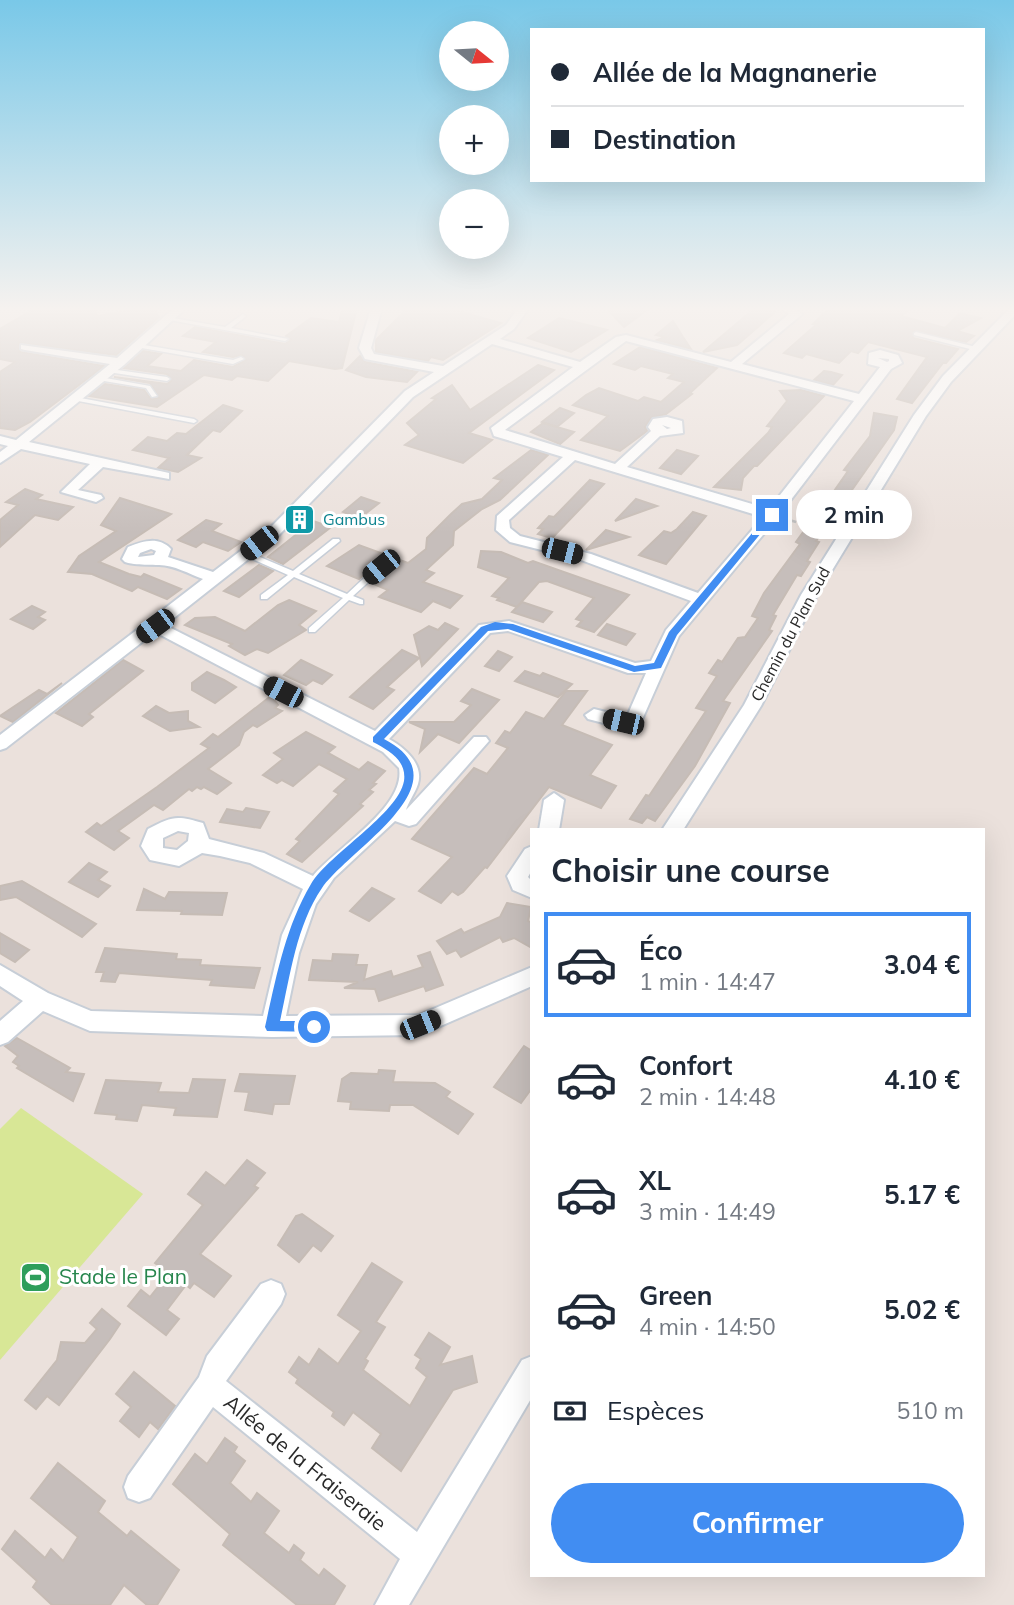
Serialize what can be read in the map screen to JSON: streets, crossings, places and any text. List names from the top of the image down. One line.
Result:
{"streets":{"street":["Chemin du Plan Sud","Allée de la Fraiseraie"]},"places":{"building":["Gambus"],"sports":["Stade le Plan"]},"north":"right","page":{"map_buttons":["+","−"],"banner":["Allée de la Magnanerie","Destination"],"bubble":"2 min","heading":"Choisir une course","list":[{"name":"Éco","note":"1 min · 14:47","value":"3.04 €"},{"name":"Confort","note":"2 min · 14:48","value":"4.10 €"},{"name":"XL","note":"3 min · 14:49","value":"5.17 €"},{"name":"Green","note":"4 min · 14:50","value":"5.02 €"}],"pay":["Espèces","510 m"],"buttons":"Confirmer"}}
